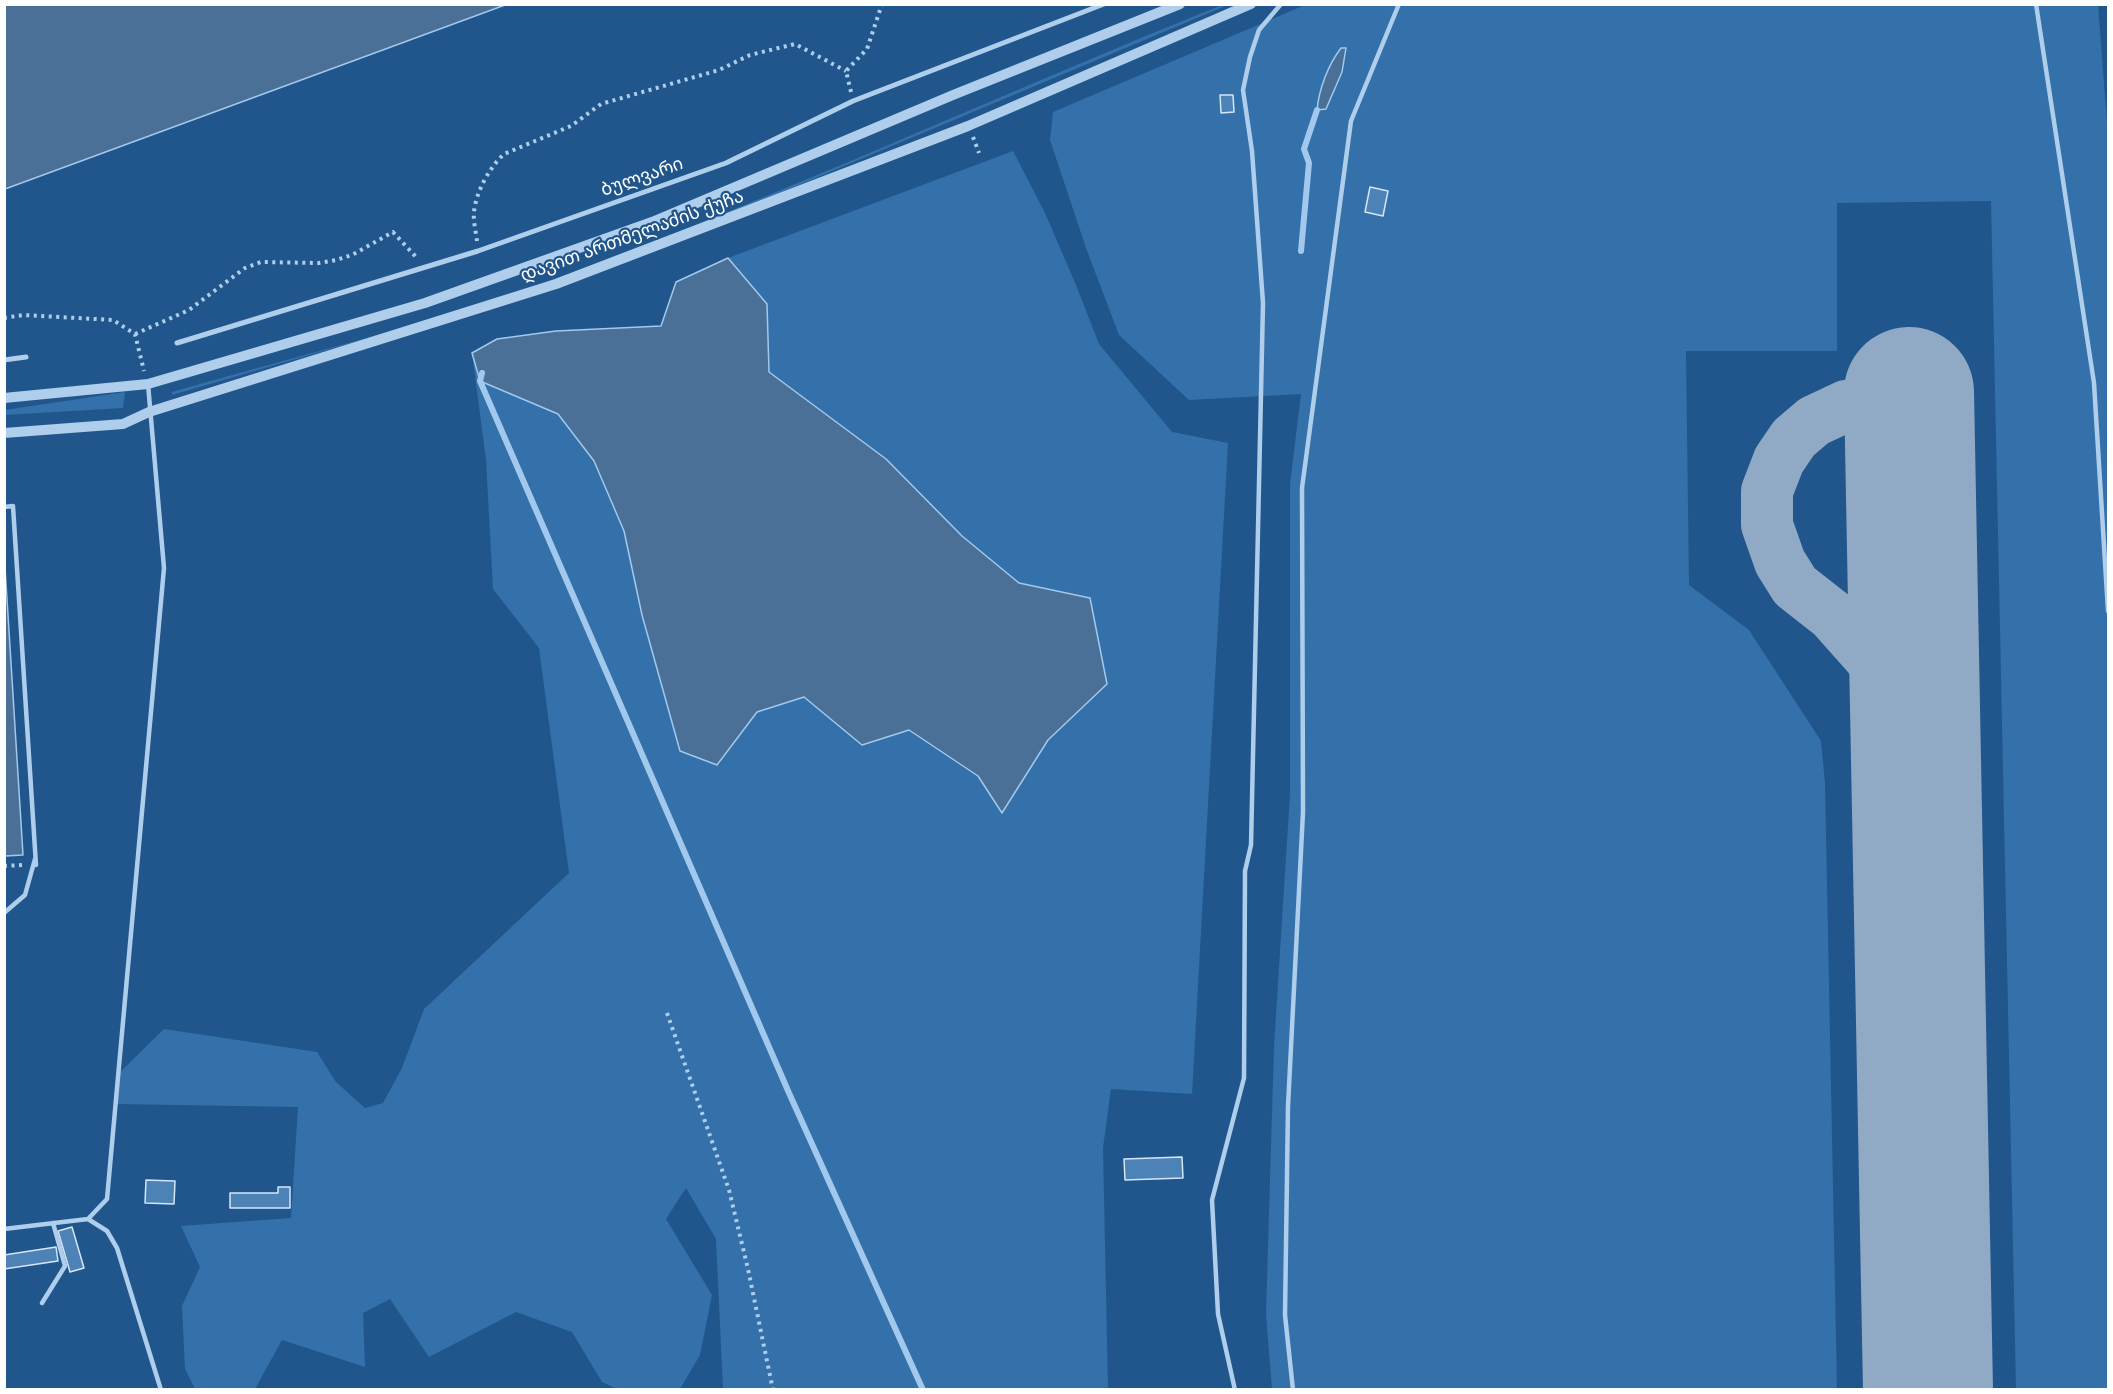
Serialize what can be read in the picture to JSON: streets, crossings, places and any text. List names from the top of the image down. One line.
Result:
{"streets":{"street":["ბულვარი","დავით ართმელაძის ქუჩა"]}}
